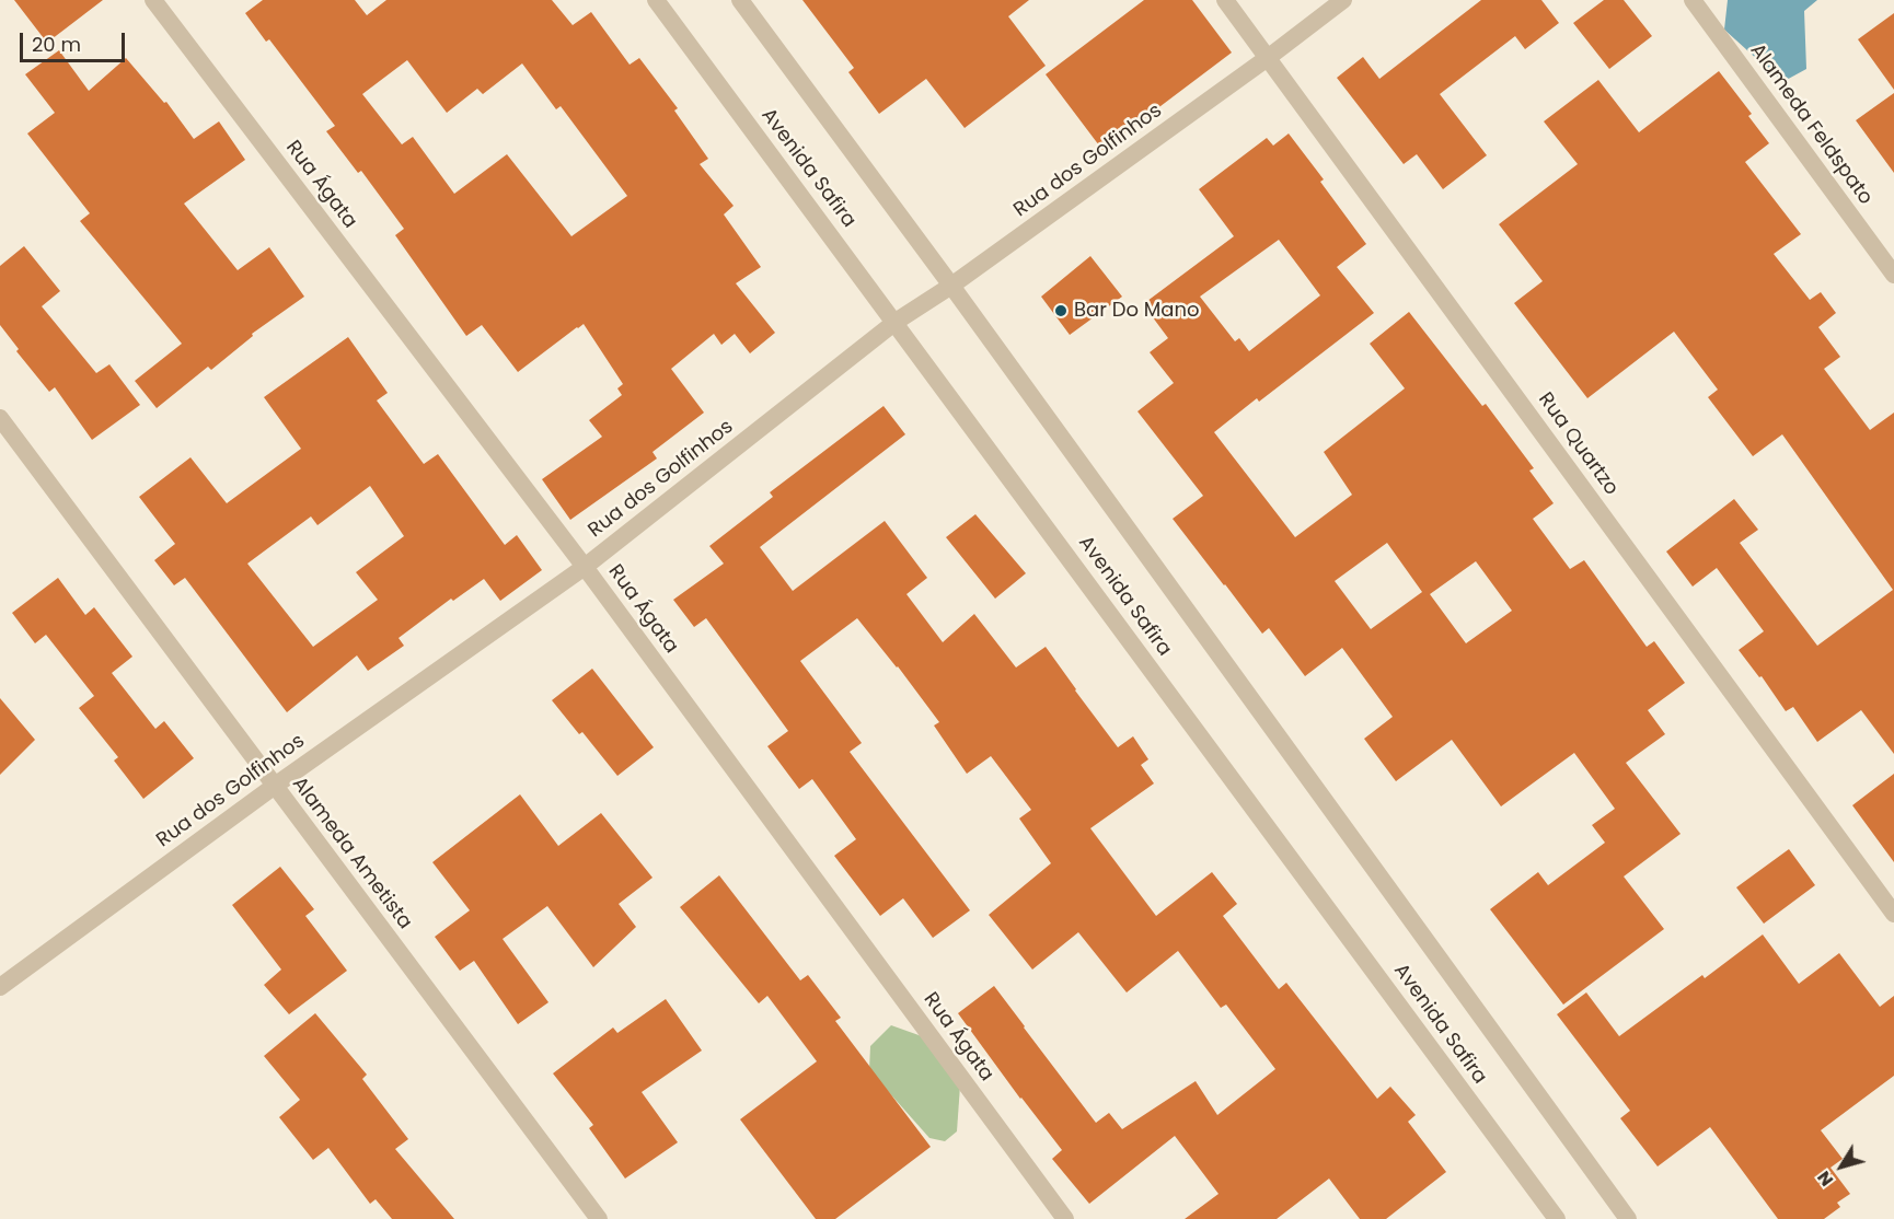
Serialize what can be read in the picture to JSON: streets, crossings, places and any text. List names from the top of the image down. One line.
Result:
{"streets":{"street":["Alameda Feldspato","Rua dos Golfinhos","Avenida Safira","Rua Ágata","Rua Quartzo","Alameda Ametista"]},"crossings":[["Rua dos Golfinhos","Avenida Safira"],["Rua dos Golfinhos","Rua Ágata"],["Rua dos Golfinhos","Rua Quartzo"],["Rua dos Golfinhos","Alameda Ametista"]],"places":["Bar Do Mano"],"scale_bar":"20 m","north":"bottom left"}
